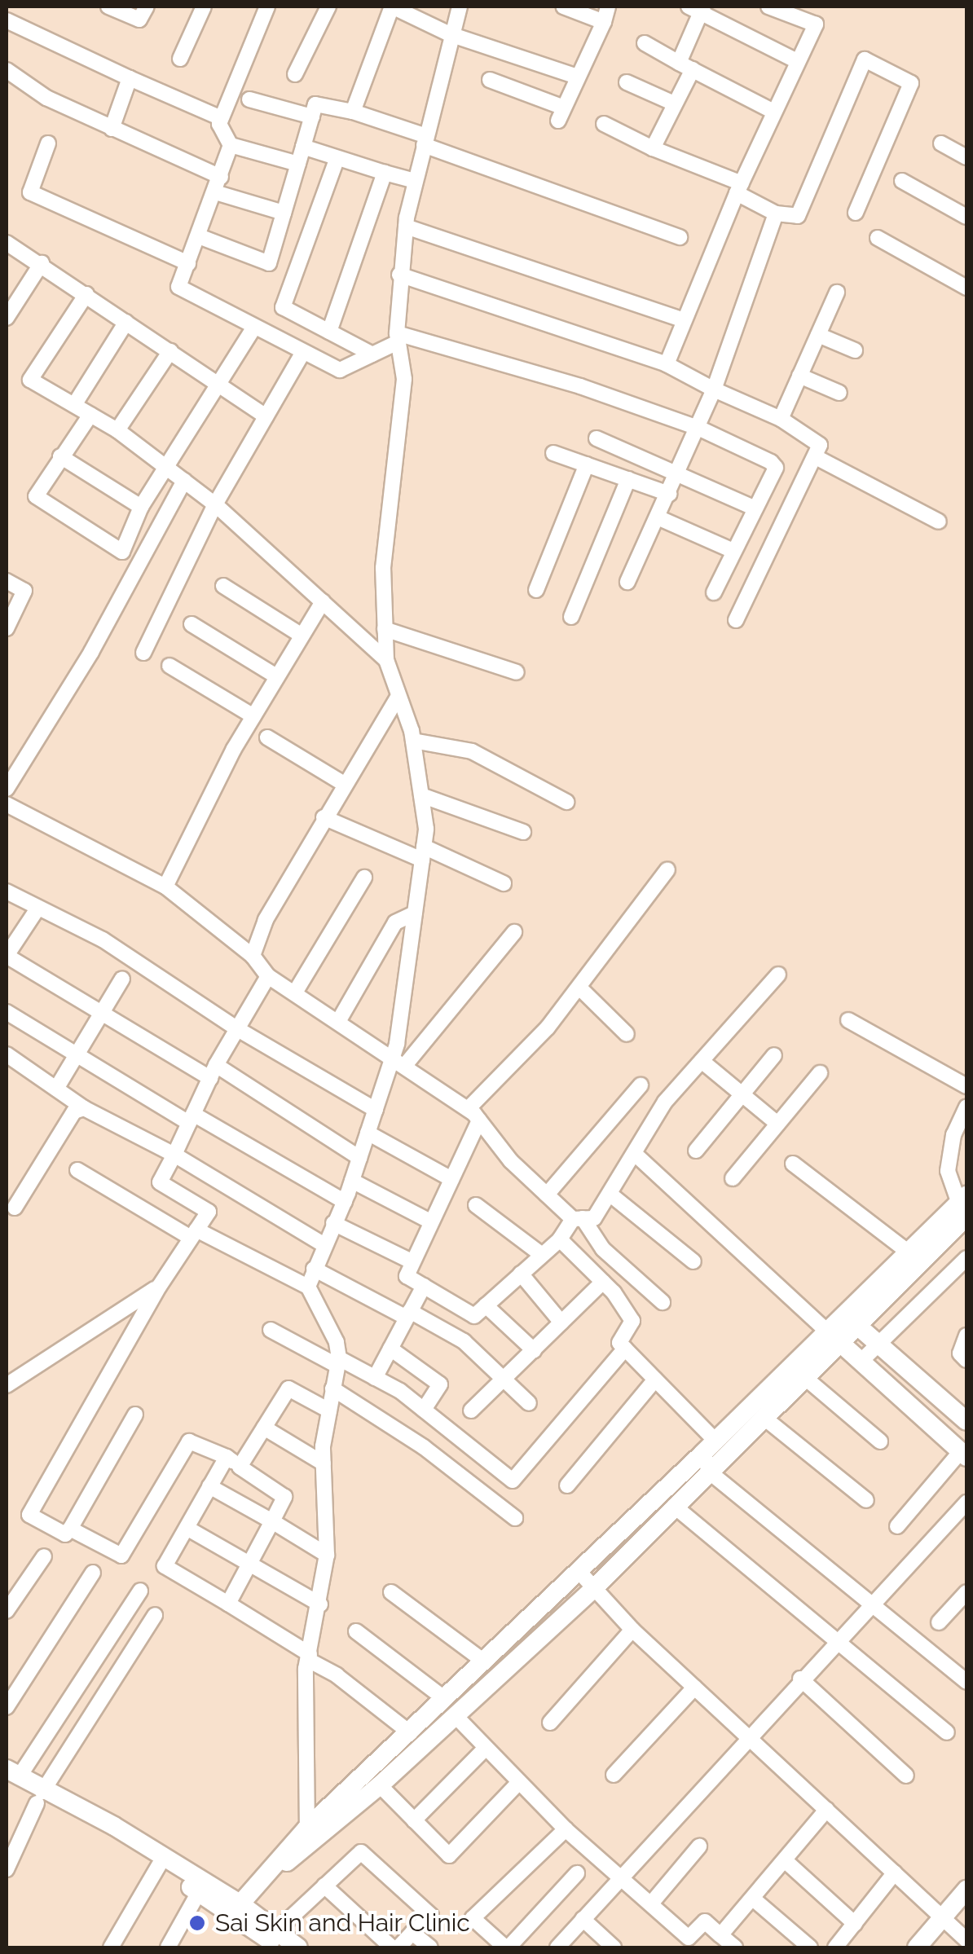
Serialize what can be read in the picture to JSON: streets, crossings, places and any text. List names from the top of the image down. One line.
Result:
{"places":["Sai Skin and Hair Clinic"]}
